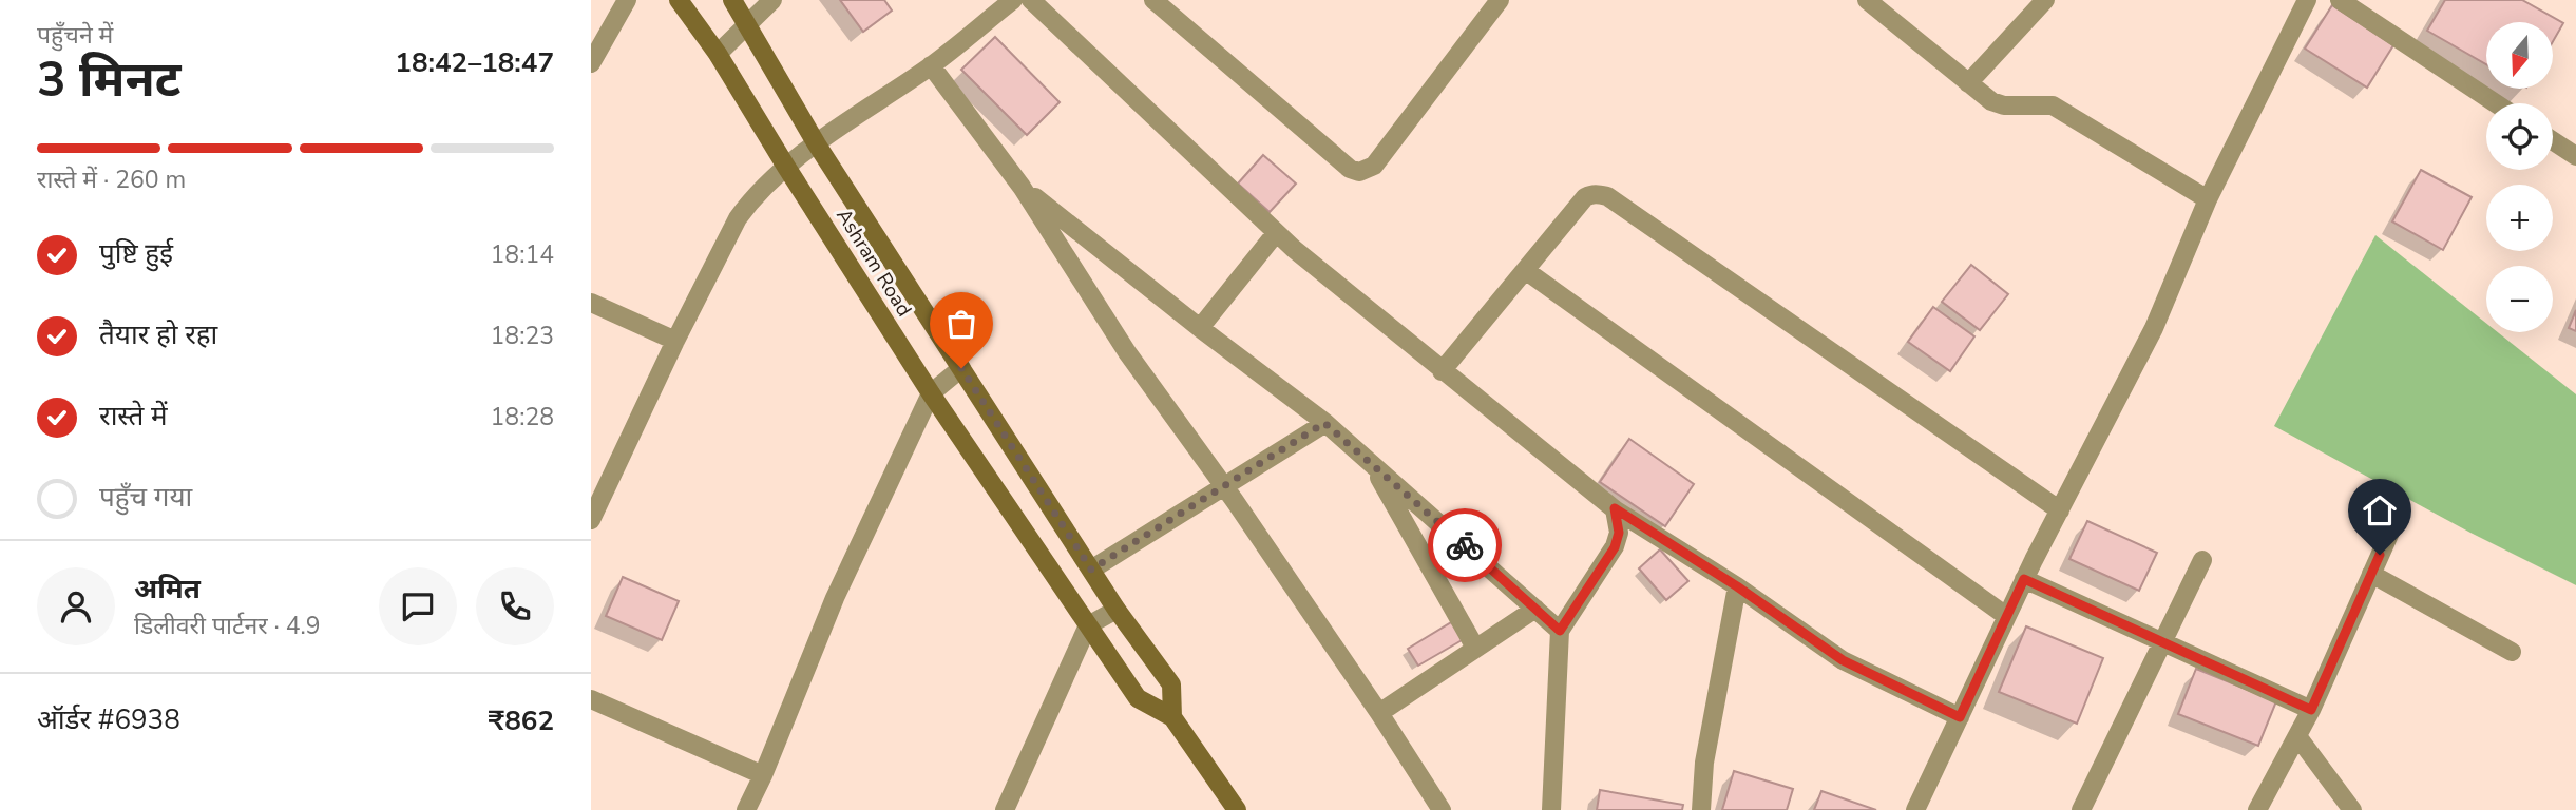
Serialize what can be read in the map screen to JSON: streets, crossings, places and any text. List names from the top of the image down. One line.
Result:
{"streets":{"street":["Ashram Road"]},"north":"bottom","page":{"heading":["3 मिनट","पहुँचने में","18:42–18:47"],"panel":["अमित","डिलीवरी पार्टनर · 4.9","ऑर्डर #6938","₹862"],"map_buttons":["+","−"],"bar":"रास्ते में · 260 m","list":[["पुष्टि हुई","18:14"],["तैयार हो रहा","18:23"],["रास्ते में","18:28"],"पहुँच गया"]}}
